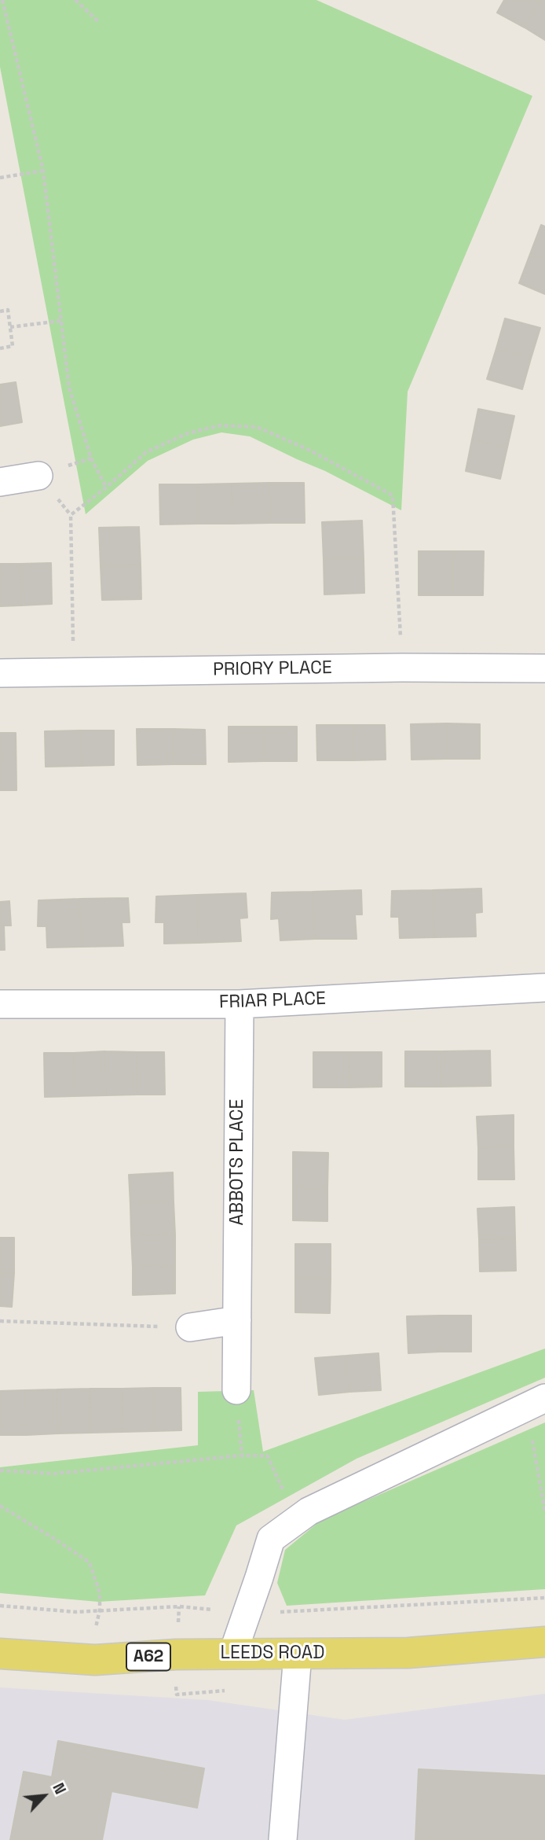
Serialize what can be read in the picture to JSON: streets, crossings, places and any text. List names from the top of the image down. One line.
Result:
{"streets":{"main road":["LEEDS ROAD","A62"],"street":["PRIORY PLACE","FRIAR PLACE","ABBOTS PLACE"]},"crossings":[["FRIAR PLACE","ABBOTS PLACE"]],"north":"top right"}
